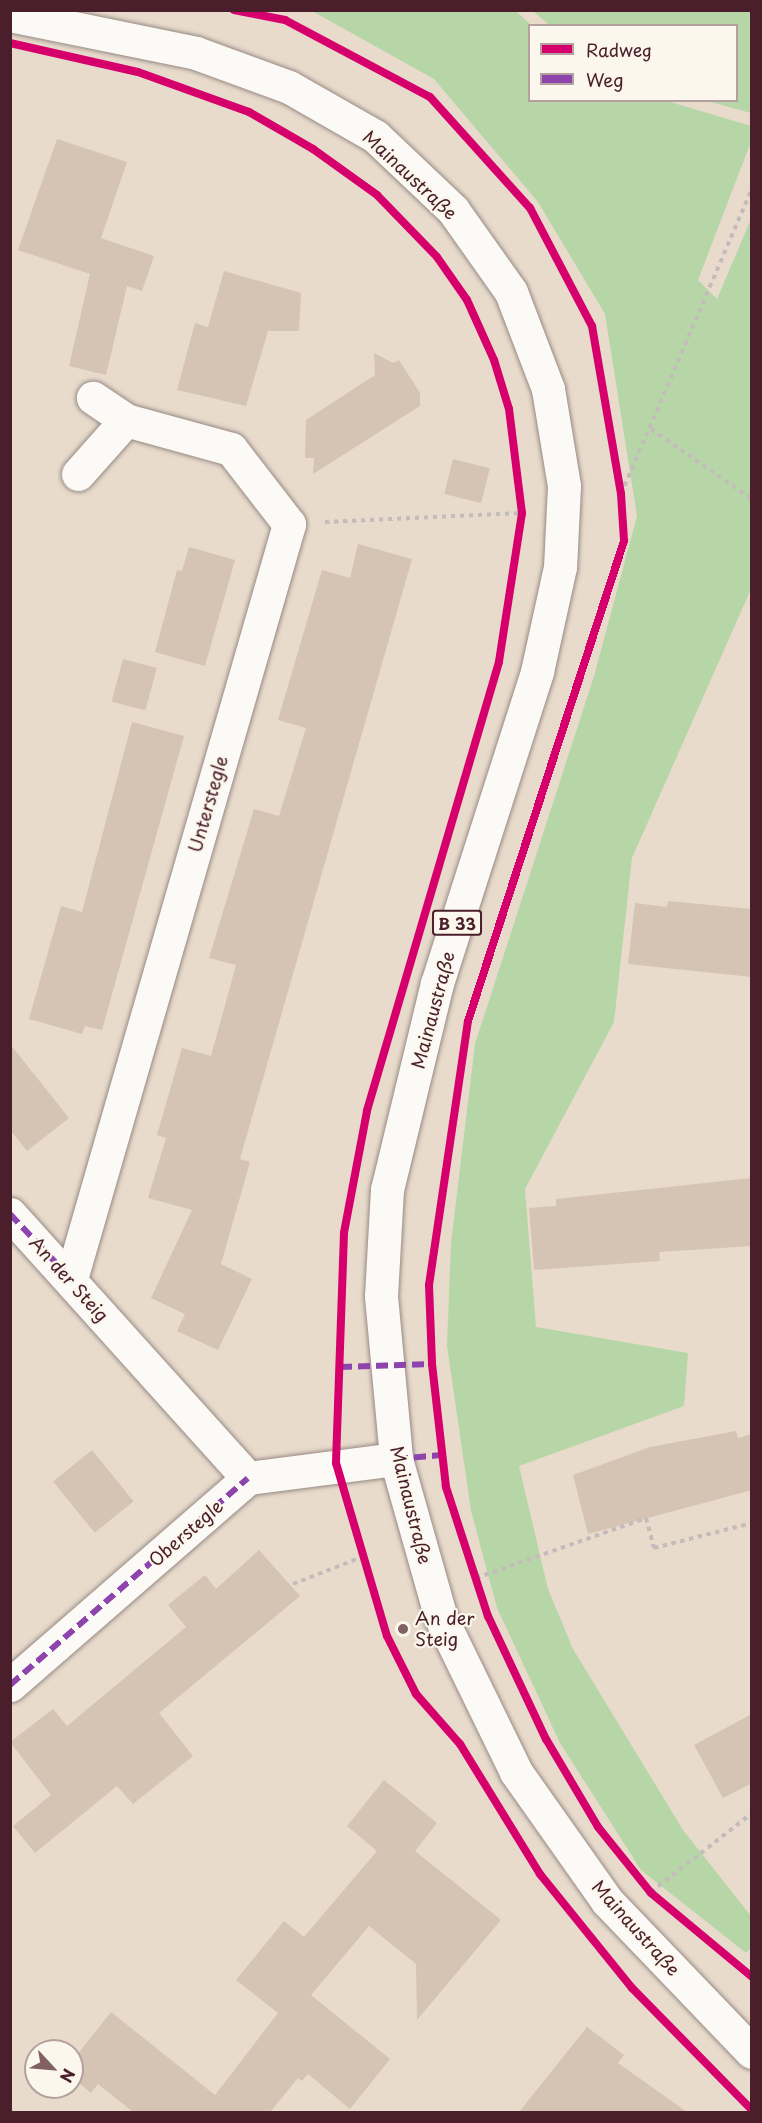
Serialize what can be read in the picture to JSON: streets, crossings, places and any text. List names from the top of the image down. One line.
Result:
{"streets":{"main road":["Mainaustraße","Unterstegle","B 33","An der Steig","Oberstegle"]},"crossings":[["Unterstegle","An der Steig"],["An der Steig","Oberstegle"]],"places":["An der Steig"],"legend":["Radweg","Weg"],"north":"bottom right"}
